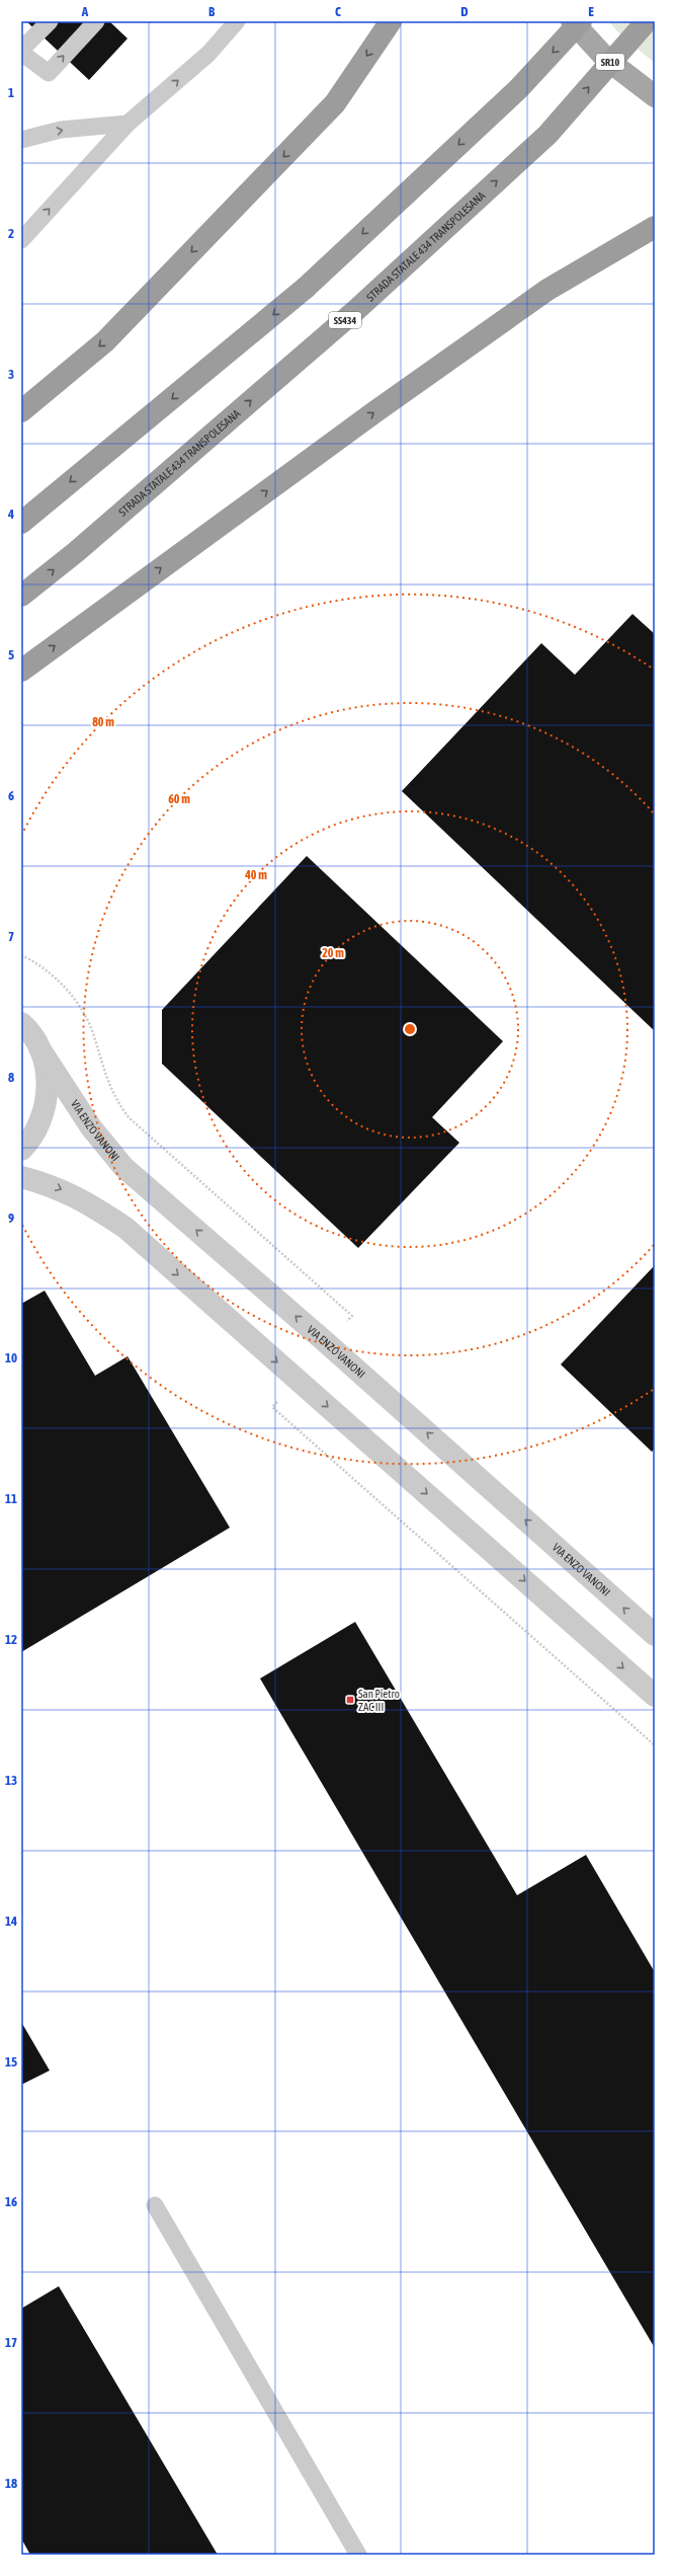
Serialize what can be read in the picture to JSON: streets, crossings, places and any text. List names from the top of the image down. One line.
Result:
{"streets":{"highway":["STRADA STATALE 434 TRANSPOLESANA","SS434"],"main road":["SR10"],"street":["VIA ENZO VANONI"]},"places":{"transit":["San Pietro ZAC III"]},"grid":{"columns":["A","B","C","D","E"],"rows":["1","2","3","4","5","6","7","8","9","10","11","12","13","14","15","16","17","18"]},"rings":["80 m","60 m","40 m","20 m"]}
